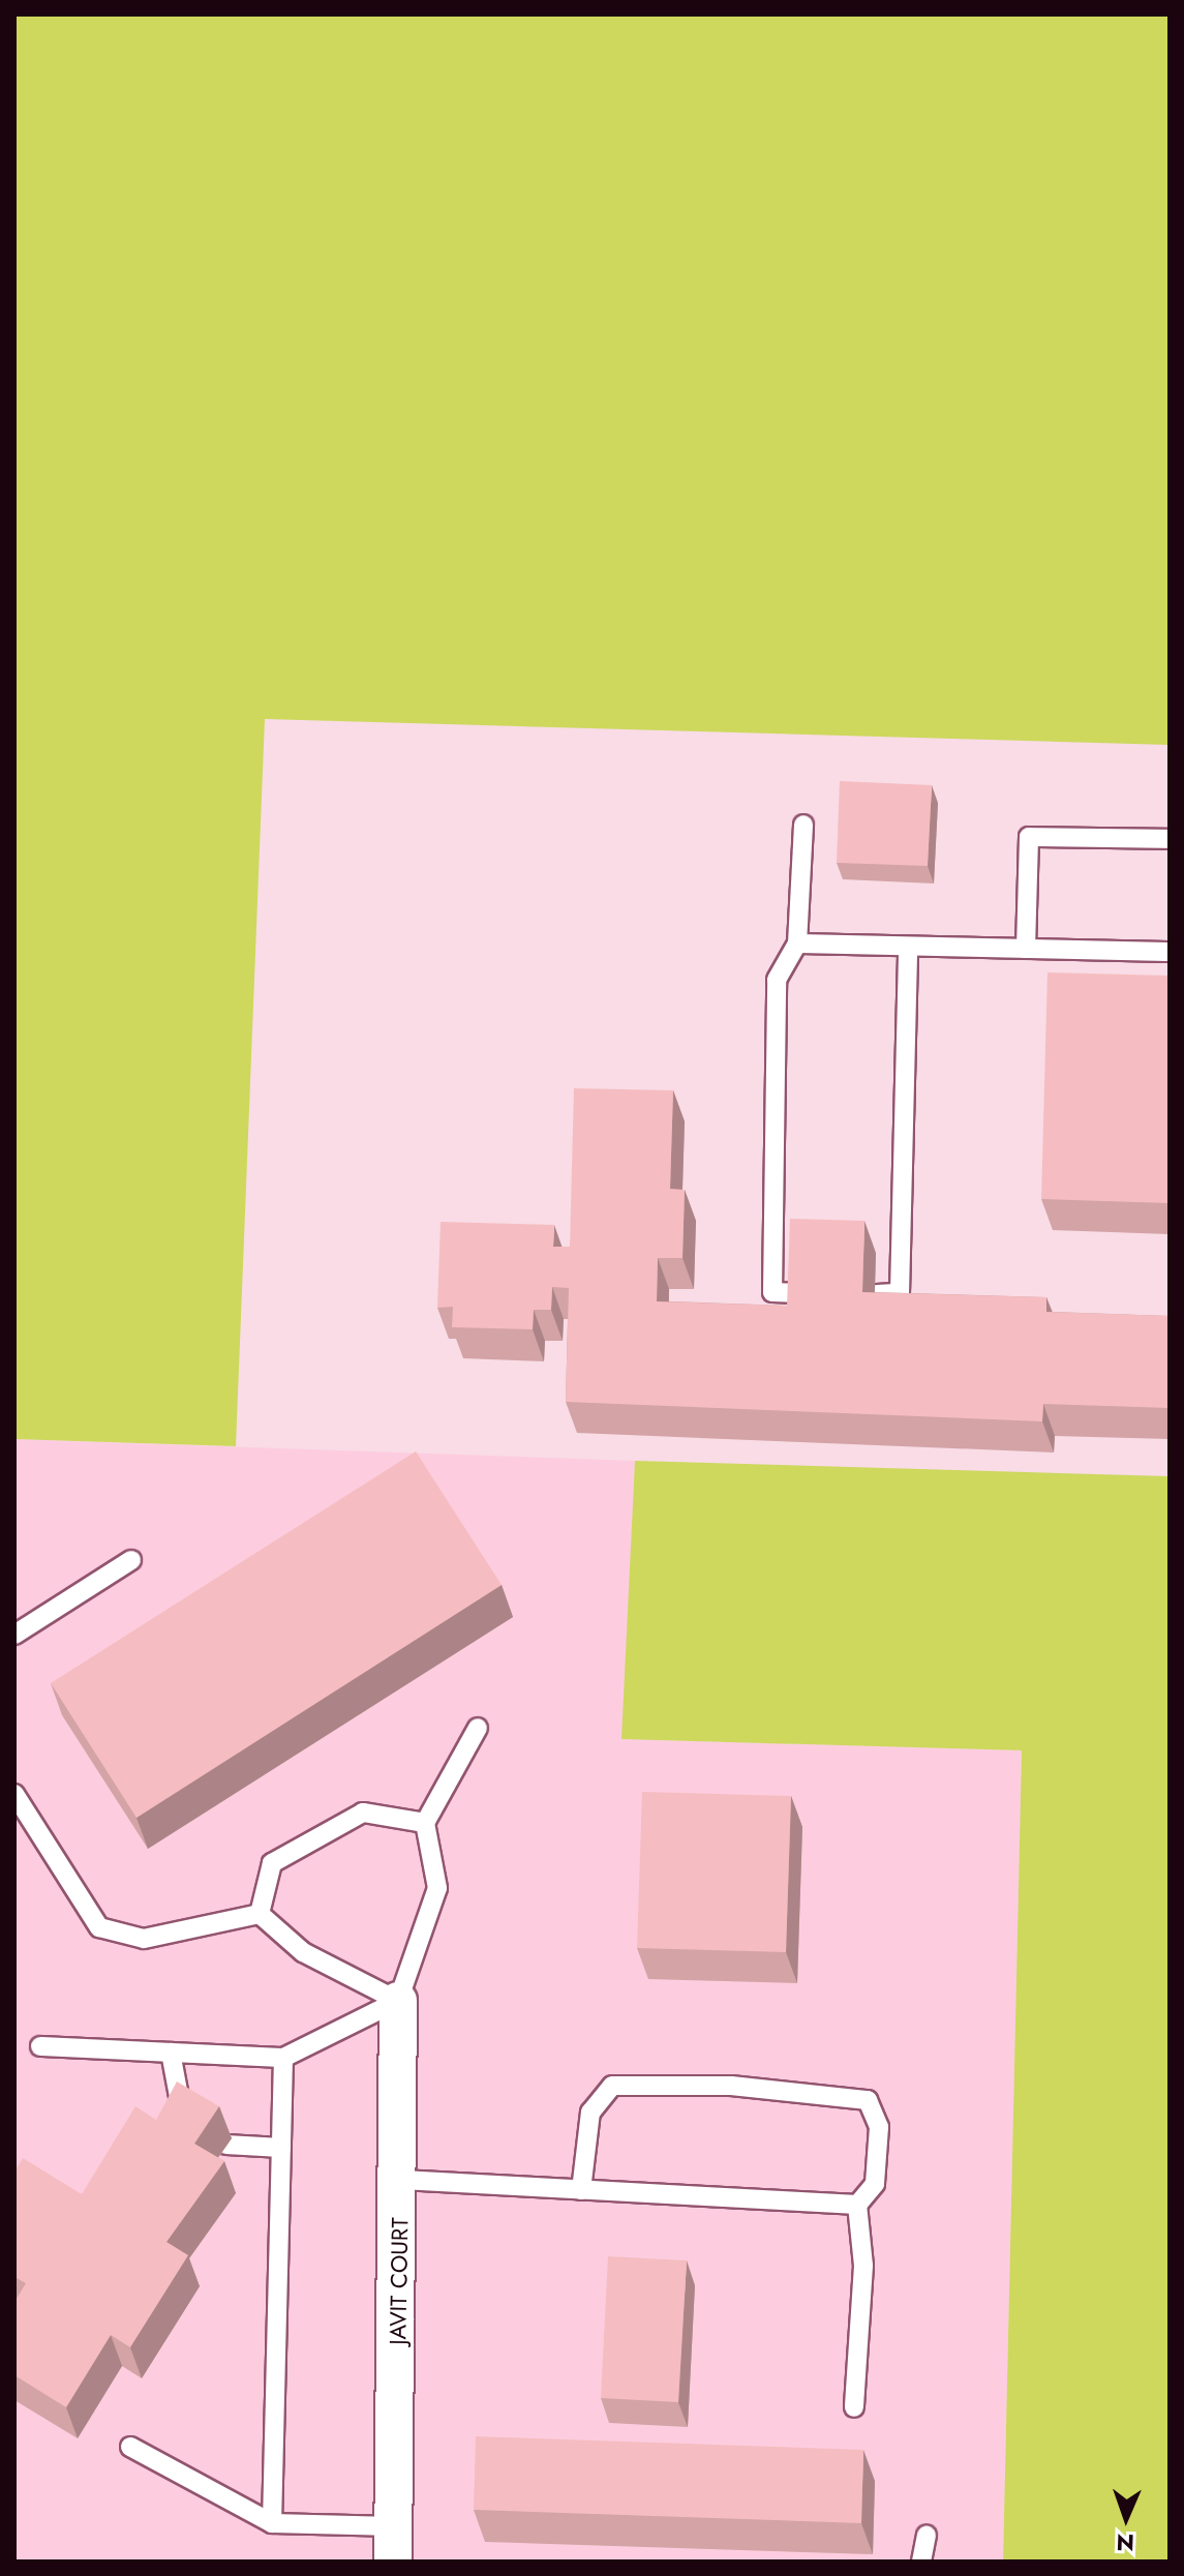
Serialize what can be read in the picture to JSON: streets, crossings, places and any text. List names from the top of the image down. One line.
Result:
{"streets":{"street":["JAVIT COURT"]},"north":"bottom"}
